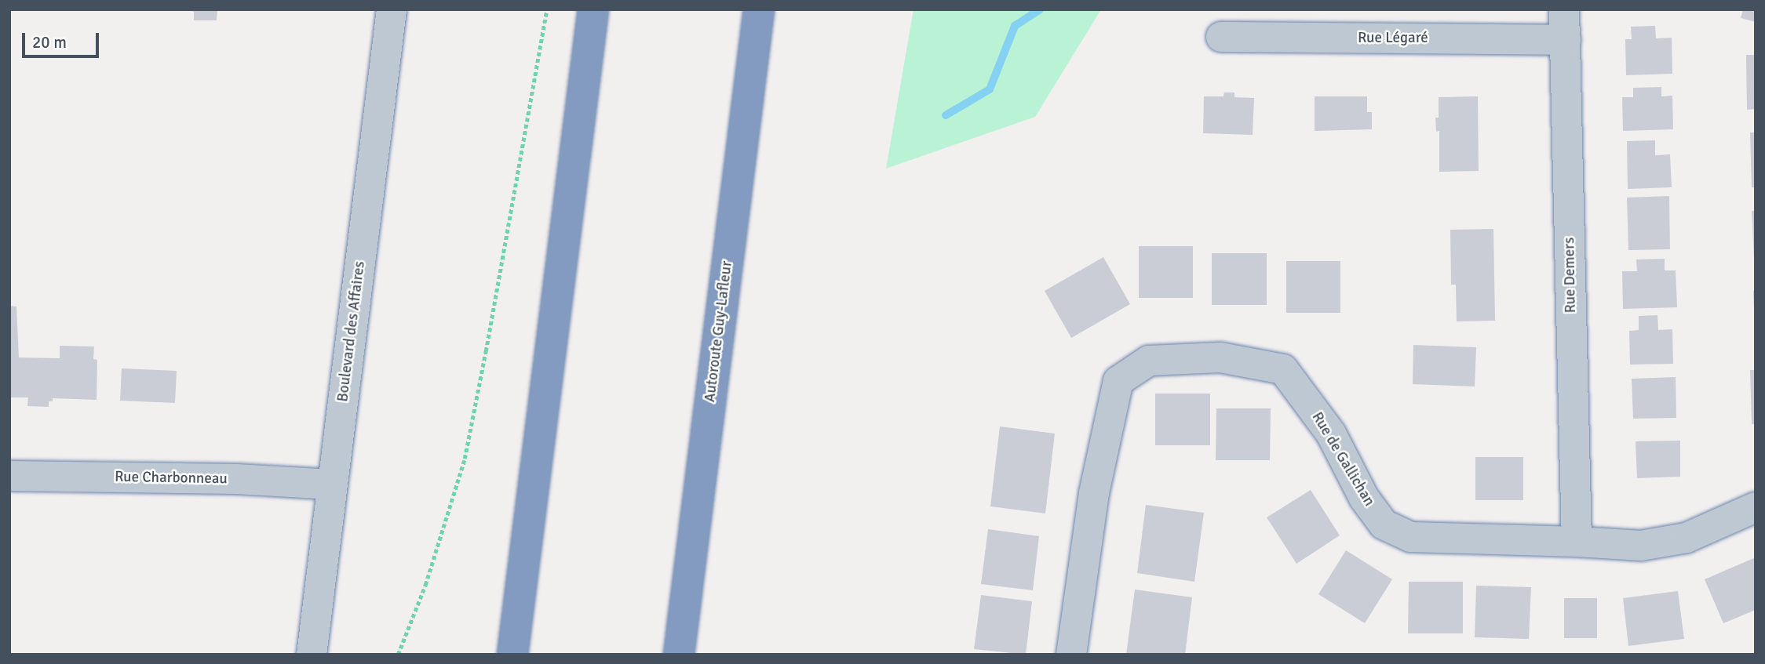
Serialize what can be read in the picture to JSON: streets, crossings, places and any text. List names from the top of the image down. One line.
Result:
{"streets":{"highway":["Autoroute Guy-Lafleur"],"street":["Rue Légaré","Rue Demers","Boulevard des Affaires","Rue de Gallichan","Rue Charbonneau"]},"crossings":[["Rue Légaré","Rue Demers"],["Rue Demers","Rue de Gallichan"],["Boulevard des Affaires","Rue Charbonneau"]],"scale_bar":"20 m"}
